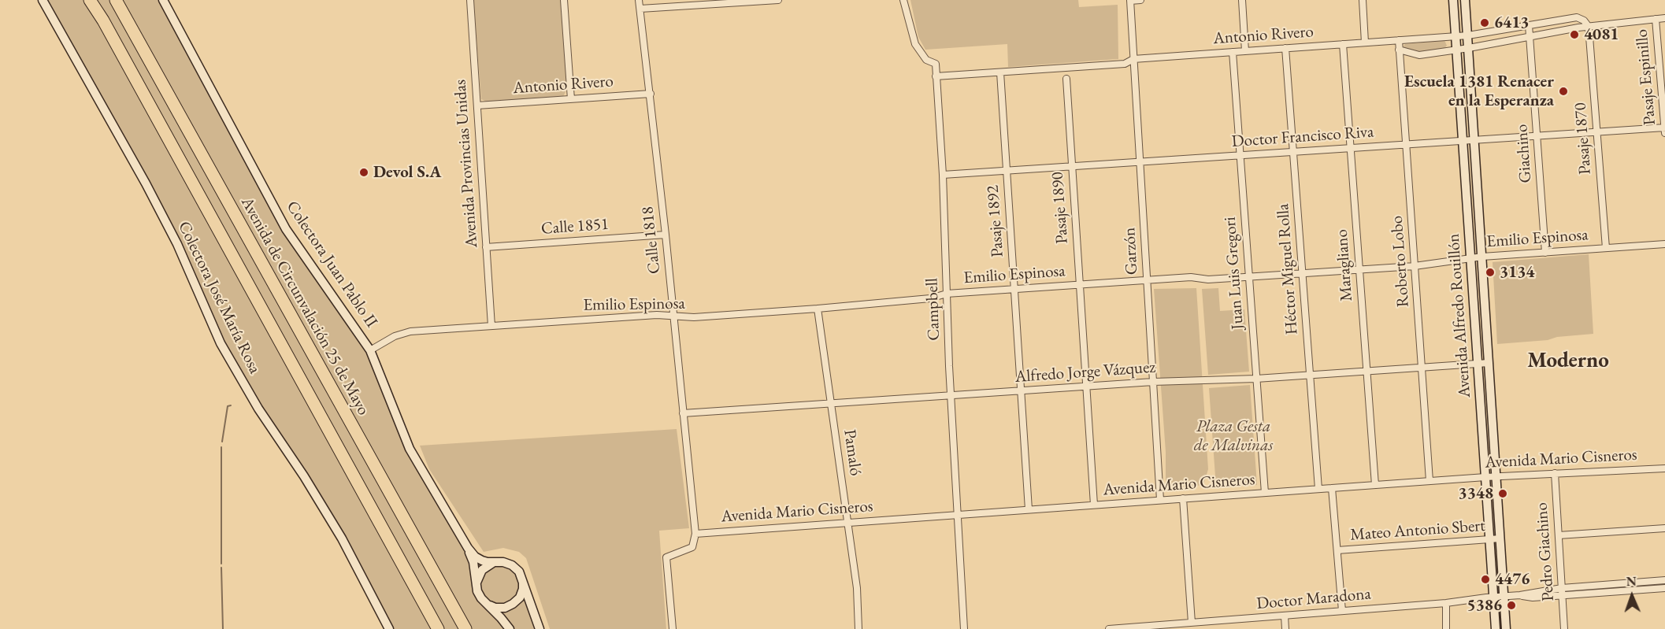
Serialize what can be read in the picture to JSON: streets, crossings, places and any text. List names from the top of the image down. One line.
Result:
{"streets":{"highway":["Avenida de Circunvalación 25 de Mayo"],"main road":["Colectora Juan Pablo II","Colectora José María Rosa","Avenida Alfredo Rouillón"],"street":["Antonio Rivero","Pasaje Espinillo","Doctor Francisco Riva","Pasaje 1870","Giachino","Avenida Provincias Unidas","Pasaje 1890","Pasaje 1892","Calle 1851","Emilio Espinosa","Calle 1818","Garzón","Roberto Lobo","Maragliano","Héctor Miguel Rolla","Juan Luis Gregori","Campbell","Alfredo Jorge Vázquez","Pamaló","Avenida Mario Cisneros","Mateo Antonio Sbert","Pedro Giachino","Doctor Maradona"]},"crossings":[["Antonio Rivero","Pasaje Espinillo"],["Antonio Rivero","Pasaje 1870"],["Antonio Rivero","Giachino"],["Antonio Rivero","Avenida Provincias Unidas"],["Antonio Rivero","Pasaje 1892"],["Antonio Rivero","Calle 1818"],["Antonio Rivero","Garzón"],["Antonio Rivero","Roberto Lobo"],["Antonio Rivero","Maragliano"],["Antonio Rivero","Héctor Miguel Rolla"],["Antonio Rivero","Juan Luis Gregori"],["Antonio Rivero","Campbell"],["Antonio Rivero","Avenida Alfredo Rouillón"],["Pasaje Espinillo","Doctor Francisco Riva"],["Doctor Francisco Riva","Pasaje 1870"],["Doctor Francisco Riva","Giachino"],["Doctor Francisco Riva","Pasaje 1890"],["Doctor Francisco Riva","Pasaje 1892"],["Doctor Francisco Riva","Garzón"],["Doctor Francisco Riva","Roberto Lobo"],["Doctor Francisco Riva","Maragliano"],["Doctor Francisco Riva","Héctor Miguel Rolla"],["Doctor Francisco Riva","Juan Luis Gregori"],["Doctor Francisco Riva","Campbell"],["Doctor Francisco Riva","Avenida Alfredo Rouillón"],["Pasaje 1870","Emilio Espinosa"],["Giachino","Emilio Espinosa"],["Avenida Provincias Unidas","Calle 1851"],["Avenida Provincias Unidas","Emilio Espinosa"],["Pasaje 1890","Emilio Espinosa"],["Pasaje 1890","Alfredo Jorge Vázquez"],["Pasaje 1890","Avenida Mario Cisneros"],["Pasaje 1892","Emilio Espinosa"],["Pasaje 1892","Alfredo Jorge Vázquez"],["Pasaje 1892","Avenida Mario Cisneros"],["Calle 1851","Calle 1818"],["Emilio Espinosa","Calle 1818"],["Emilio Espinosa","Garzón"],["Emilio Espinosa","Roberto Lobo"],["Emilio Espinosa","Colectora Juan Pablo II"],["Emilio Espinosa","Maragliano"],["Emilio Espinosa","Héctor Miguel Rolla"],["Emilio Espinosa","Juan Luis Gregori"],["Emilio Espinosa","Campbell"],["Emilio Espinosa","Avenida Alfredo Rouillón"],["Emilio Espinosa","Pamaló"],["Calle 1818","Alfredo Jorge Vázquez"],["Calle 1818","Avenida Mario Cisneros"],["Garzón","Alfredo Jorge Vázquez"],["Garzón","Avenida Mario Cisneros"],["Roberto Lobo","Alfredo Jorge Vázquez"],["Roberto Lobo","Avenida Mario Cisneros"],["Maragliano","Alfredo Jorge Vázquez"],["Maragliano","Avenida Mario Cisneros"],["Héctor Miguel Rolla","Alfredo Jorge Vázquez"],["Héctor Miguel Rolla","Avenida Mario Cisneros"],["Juan Luis Gregori","Alfredo Jorge Vázquez"],["Juan Luis Gregori","Avenida Mario Cisneros"],["Campbell","Alfredo Jorge Vázquez"],["Campbell","Avenida Mario Cisneros"],["Avenida Alfredo Rouillón","Alfredo Jorge Vázquez"],["Avenida Alfredo Rouillón","Avenida Mario Cisneros"],["Avenida Alfredo Rouillón","Mateo Antonio Sbert"],["Avenida Alfredo Rouillón","Doctor Maradona"],["Alfredo Jorge Vázquez","Pamaló"],["Pamaló","Avenida Mario Cisneros"],["Avenida Mario Cisneros","Pedro Giachino"],["Pedro Giachino","Doctor Maradona"]],"districts":["Moderno"],"parks":["Plaza Gesta de Malvinas"],"places":["6413","4081","Escuela 1381 Renacer en la Esperanza","Devol S.A","3134","3348","4476","5386"],"north":"top"}
